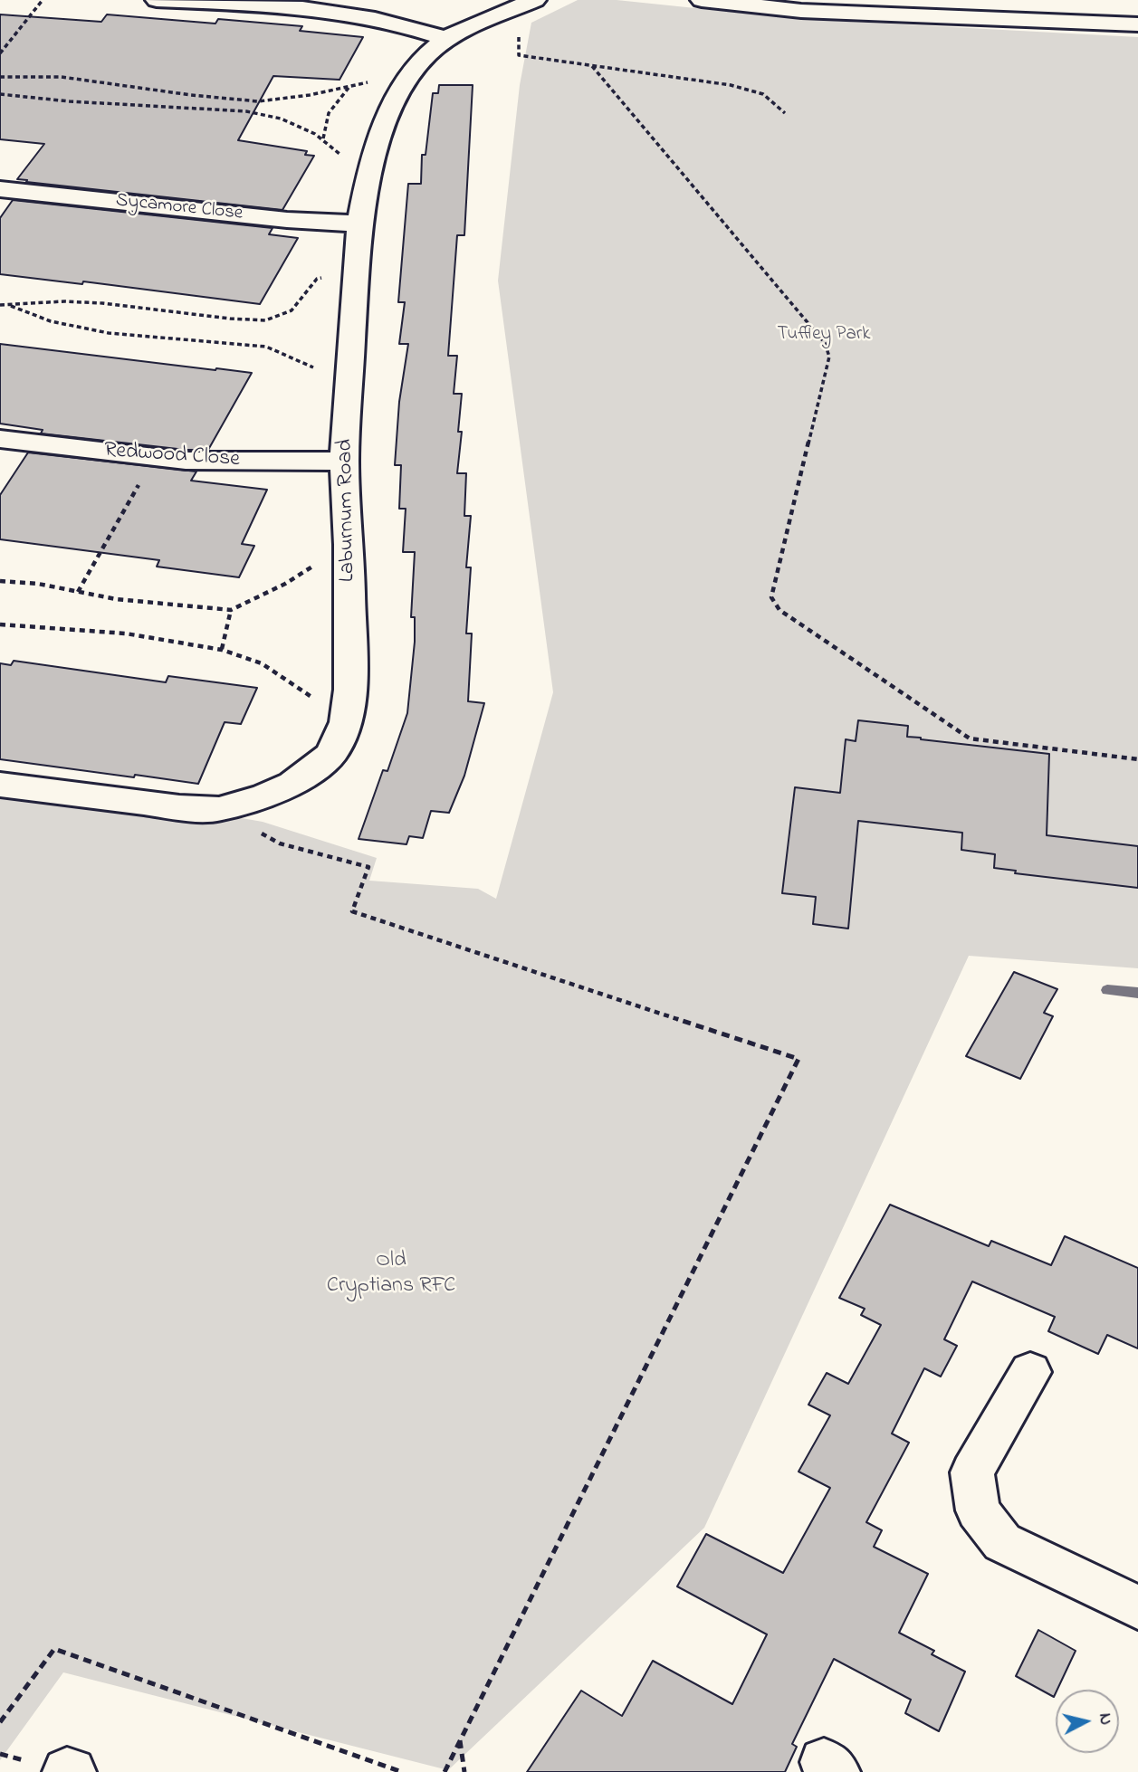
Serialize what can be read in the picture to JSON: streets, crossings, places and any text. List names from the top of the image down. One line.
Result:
{"streets":{"street":["Sycamore Close","Redwood Close","Laburnum Road"]},"crossings":[["Sycamore Close","Laburnum Road"],["Redwood Close","Laburnum Road"]],"parks":["Tuffley Park","Old Cryptians RFC"],"north":"right"}
